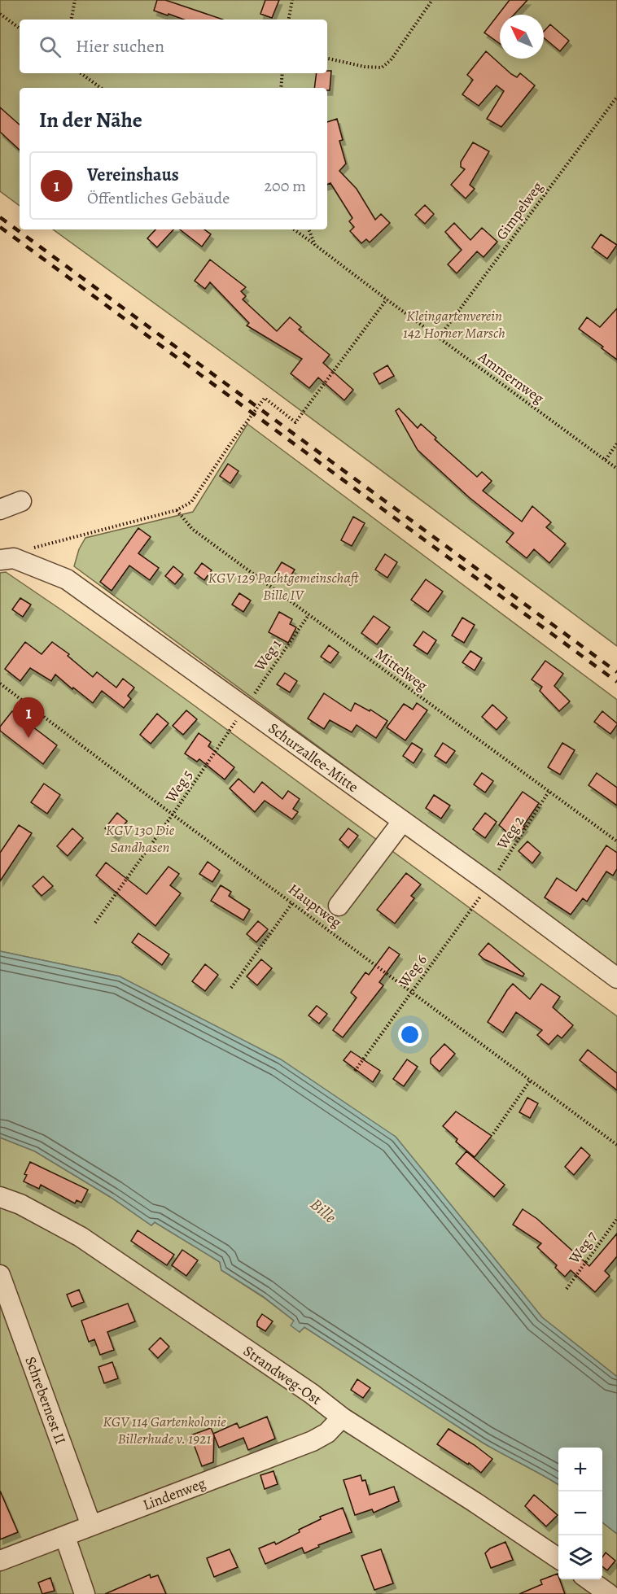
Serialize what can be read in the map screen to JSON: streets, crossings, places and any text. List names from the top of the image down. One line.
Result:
{"streets":{"street":["Schurzallee-Mitte","Strandweg-Ost","Schrebernest II","Lindenweg"],"path":["Gimpelweg","Ammernweg","Weg 1","Mittelweg","Weg 5","Weg 2","Hauptweg","Weg 6","Weg 7"]},"crossings":[["Gimpelweg","Ammernweg"],["Weg 1","Mittelweg"],["Weg 1","Schurzallee-Mitte"],["Mittelweg","Weg 2"],["Schurzallee-Mitte","Weg 2"],["Schurzallee-Mitte","Weg 6"],["Weg 5","Hauptweg"],["Weg 2","Weg 6"],["Hauptweg","Weg 6"],["Strandweg-Ost","Lindenweg"],["Schrebernest II","Lindenweg"]],"water":["Bille"],"parks":["Kleingartenverein 142 Horner Marsch","KGV 129 Pachtgemeinschaft Bille IV","KGV 130 Die Sandhasen","KGV 114 Gartenkolonie Billerhude v. 1921"],"north":"top left","page":{"search":"Hier suchen","heading":"In der Nähe","list":[{"mark":"1","name":"Vereinshaus","note":"Öffentliches Gebäude","value":"200 m"}],"pins":"1","map_buttons":["+","−"]}}
